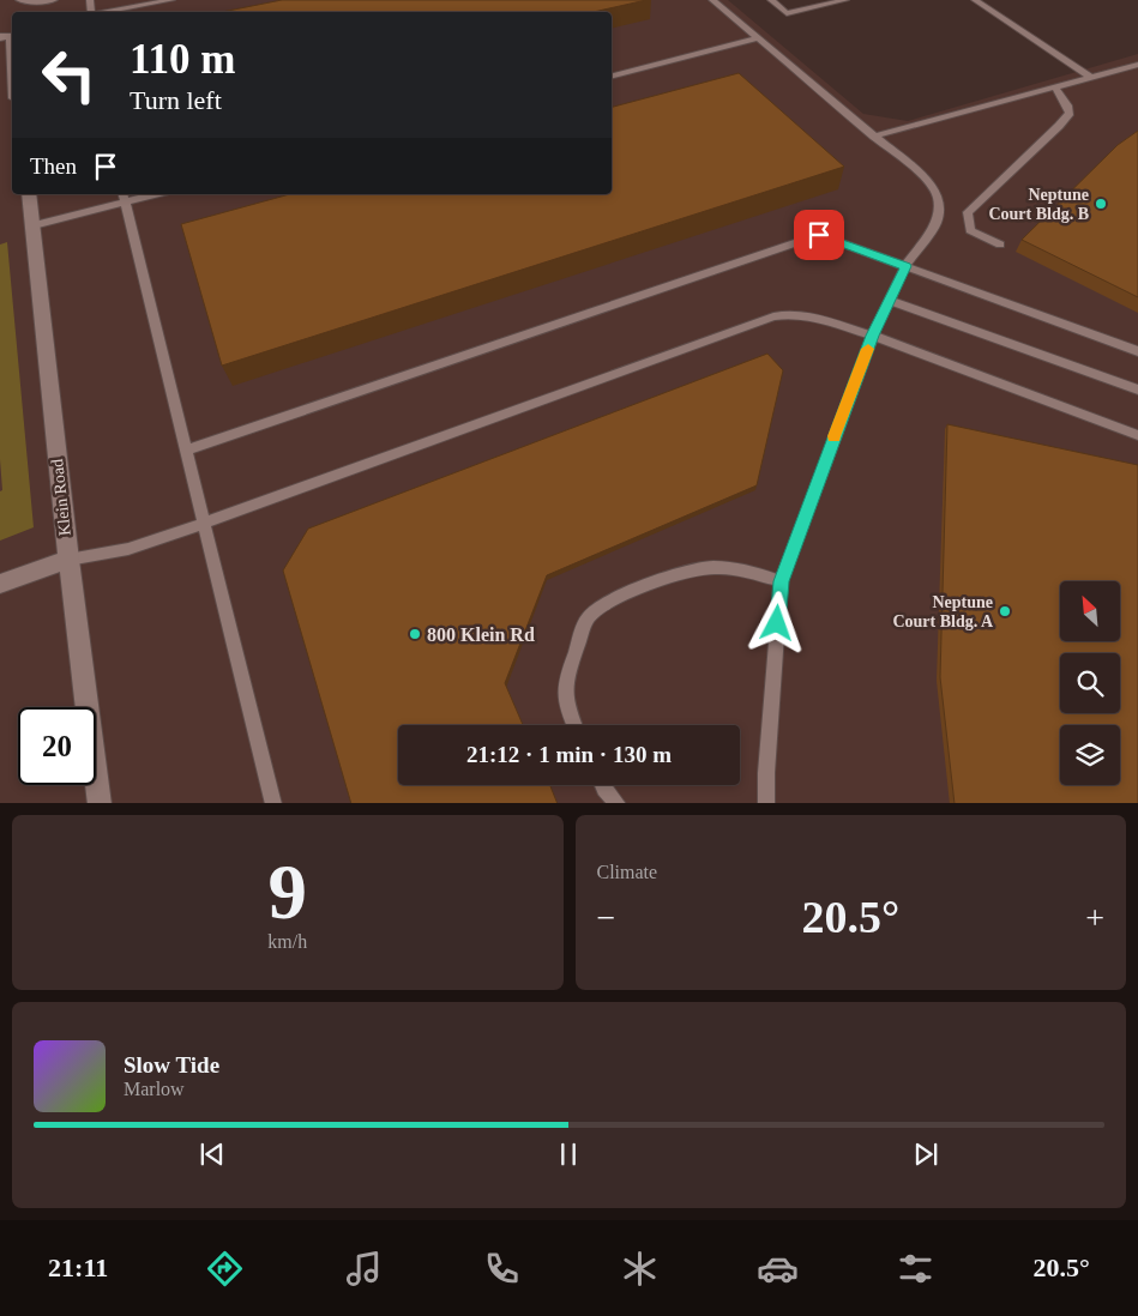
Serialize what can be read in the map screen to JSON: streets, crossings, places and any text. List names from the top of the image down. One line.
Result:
{"streets":{"street":["Klein Road"]},"places":["Neptune Court Bldg. B","Neptune Court Bldg. A","800 Klein Rd"],"north":"top left","page":{"turn":["110 m","Turn left"],"then":"Then","limit":"20","trip":"21:12 · 1 min · 130 m","tile":[["9","km/h"],"Climate"],"heat":["−","20.5°","+"],"song":["Slow Tide","Marlow"],"tabs":["21:11","20.5°"]}}
